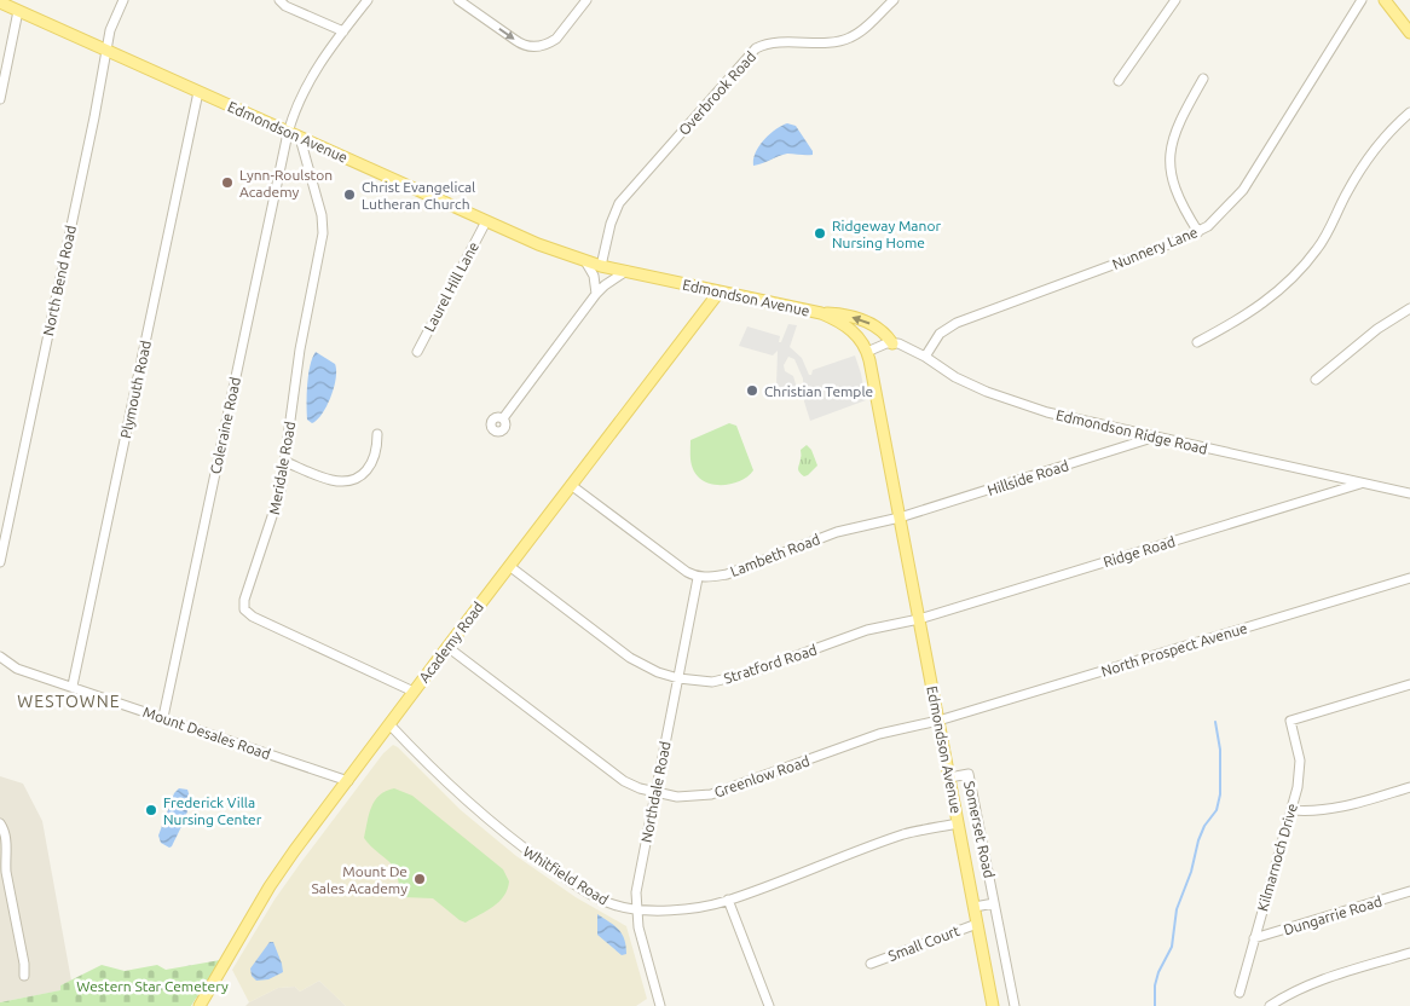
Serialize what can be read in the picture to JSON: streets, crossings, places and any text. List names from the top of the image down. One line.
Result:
{"streets":{"main road":["Edmondson Avenue","Academy Road"],"street":["Overbrook Road","Nunnery Lane","North Bend Road","Laurel Hill Lane","Plymouth Road","Coleraine Road","Edmondson Ridge Road","Meridale Road","Hillside Road","Ridge Road","Lambeth Road","North Prospect Avenue","Stratford Road","Mount Desales Road","Greenlow Road","Northdale Road","Somerset Road","Kilmarnoch Drive","Whitfield Road","Dungarrie Road","Small Court"]},"crossings":[["Overbrook Road","Edmondson Avenue"],["Edmondson Avenue","North Bend Road"],["Edmondson Avenue","Laurel Hill Lane"],["Edmondson Avenue","Plymouth Road"],["Edmondson Avenue","Coleraine Road"],["Edmondson Avenue","Meridale Road"],["Edmondson Avenue","Hillside Road"],["Edmondson Avenue","Ridge Road"],["Edmondson Avenue","Lambeth Road"],["Edmondson Avenue","Academy Road"],["Edmondson Avenue","North Prospect Avenue"],["Edmondson Avenue","Stratford Road"],["Edmondson Avenue","Greenlow Road"],["Edmondson Avenue","Somerset Road"],["Edmondson Avenue","Whitfield Road"],["Edmondson Avenue","Small Court"],["Nunnery Lane","Edmondson Ridge Road"],["Plymouth Road","Mount Desales Road"],["Coleraine Road","Mount Desales Road"],["Edmondson Ridge Road","Hillside Road"],["Edmondson Ridge Road","Ridge Road"],["Meridale Road","Academy Road"],["Hillside Road","Lambeth Road"],["Ridge Road","Stratford Road"],["Lambeth Road","Northdale Road"],["Academy Road","Stratford Road"],["Academy Road","Mount Desales Road"],["Academy Road","Greenlow Road"],["Academy Road","Whitfield Road"],["North Prospect Avenue","Greenlow Road"],["Stratford Road","Northdale Road"],["Greenlow Road","Northdale Road"],["Northdale Road","Whitfield Road"],["Kilmarnoch Drive","Dungarrie Road"]],"districts":["WESTOWNE"],"parks":["Western Star Cemetery"],"places":["Lynn-Roulston Academy","Christ Evangelical Lutheran Church","Ridgeway Manor Nursing Home","Christian Temple","Frederick Villa Nursing Center","Mount De Sales Academy"]}
